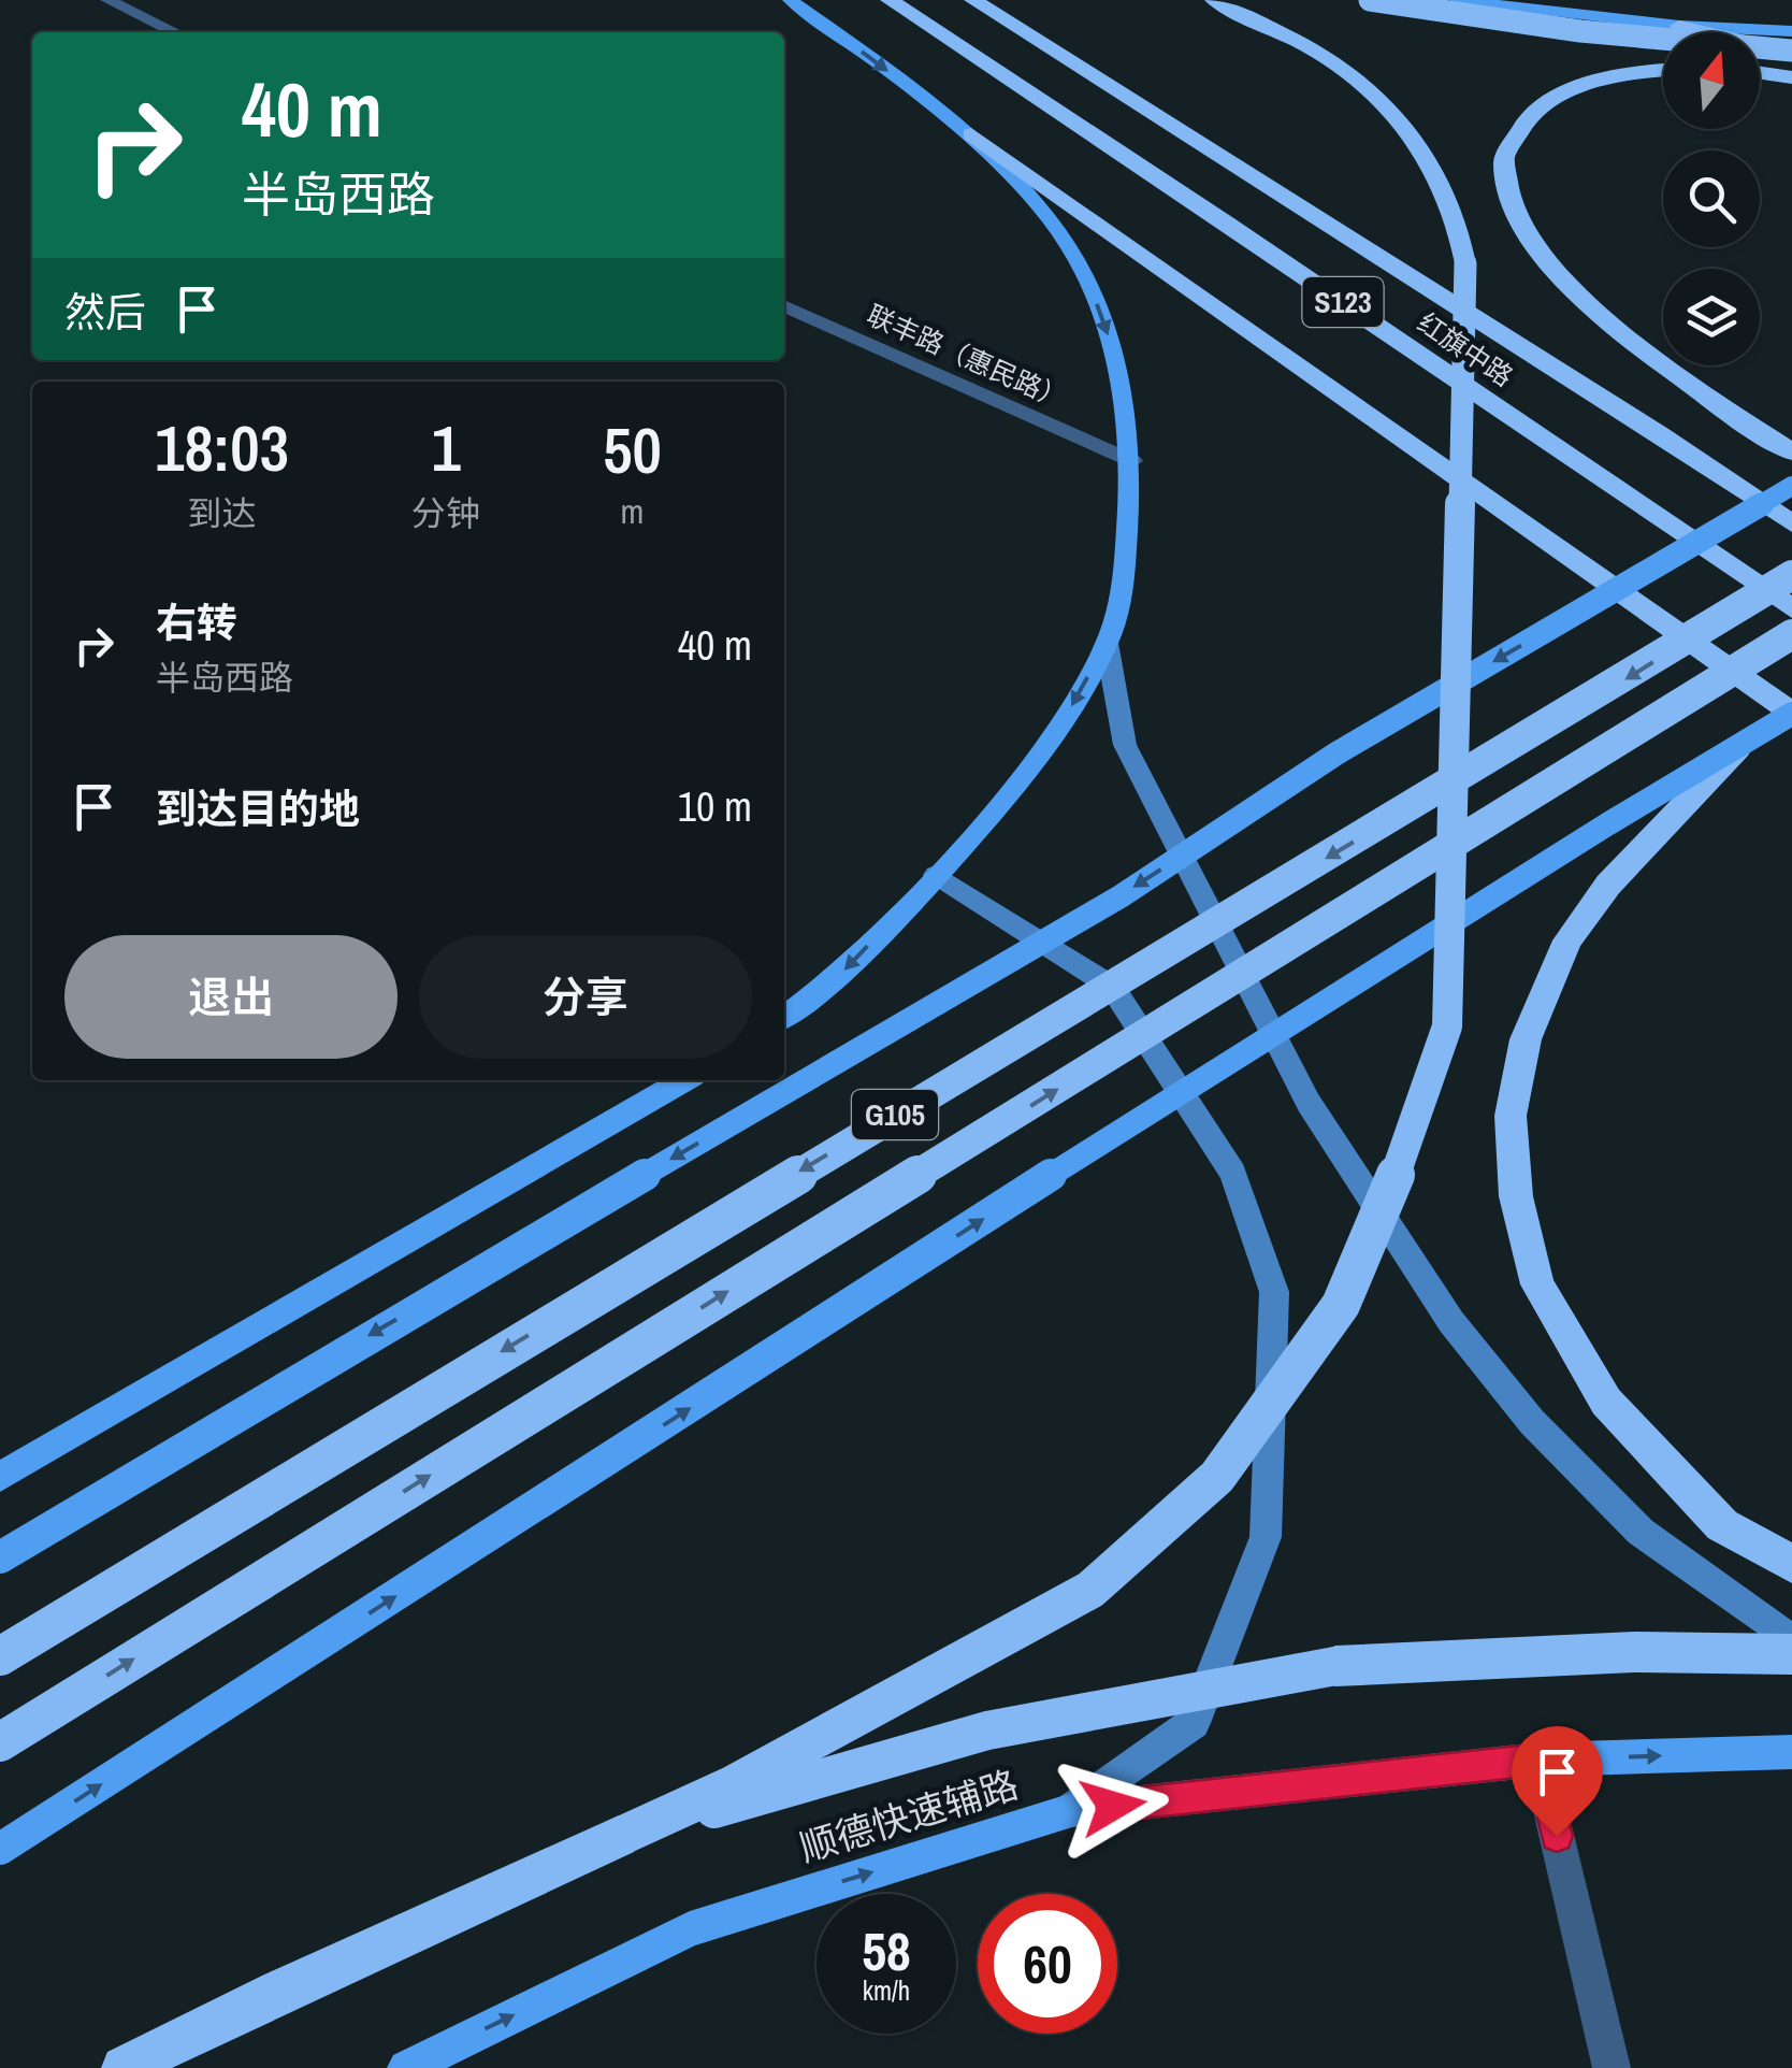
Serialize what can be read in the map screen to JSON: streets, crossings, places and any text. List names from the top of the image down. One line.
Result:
{"streets":{"highway":["S123","红旗中路","G105"],"main road":["顺德快速辅路"],"street":["联丰路（惠民路）"]},"one_way":["顺德快速辅路"],"north":"top","page":{"turn":["40 m","半岛西路"],"then":"然后","eta":["18:03","到达","1","分钟","50","m"],"list":[{"name":"右转","note":"半岛西路","value":"40 m"},{"name":"到达目的地","value":"10 m"}],"buttons":["退出","分享"],"speed":"58 km/h","limit":"60"}}
